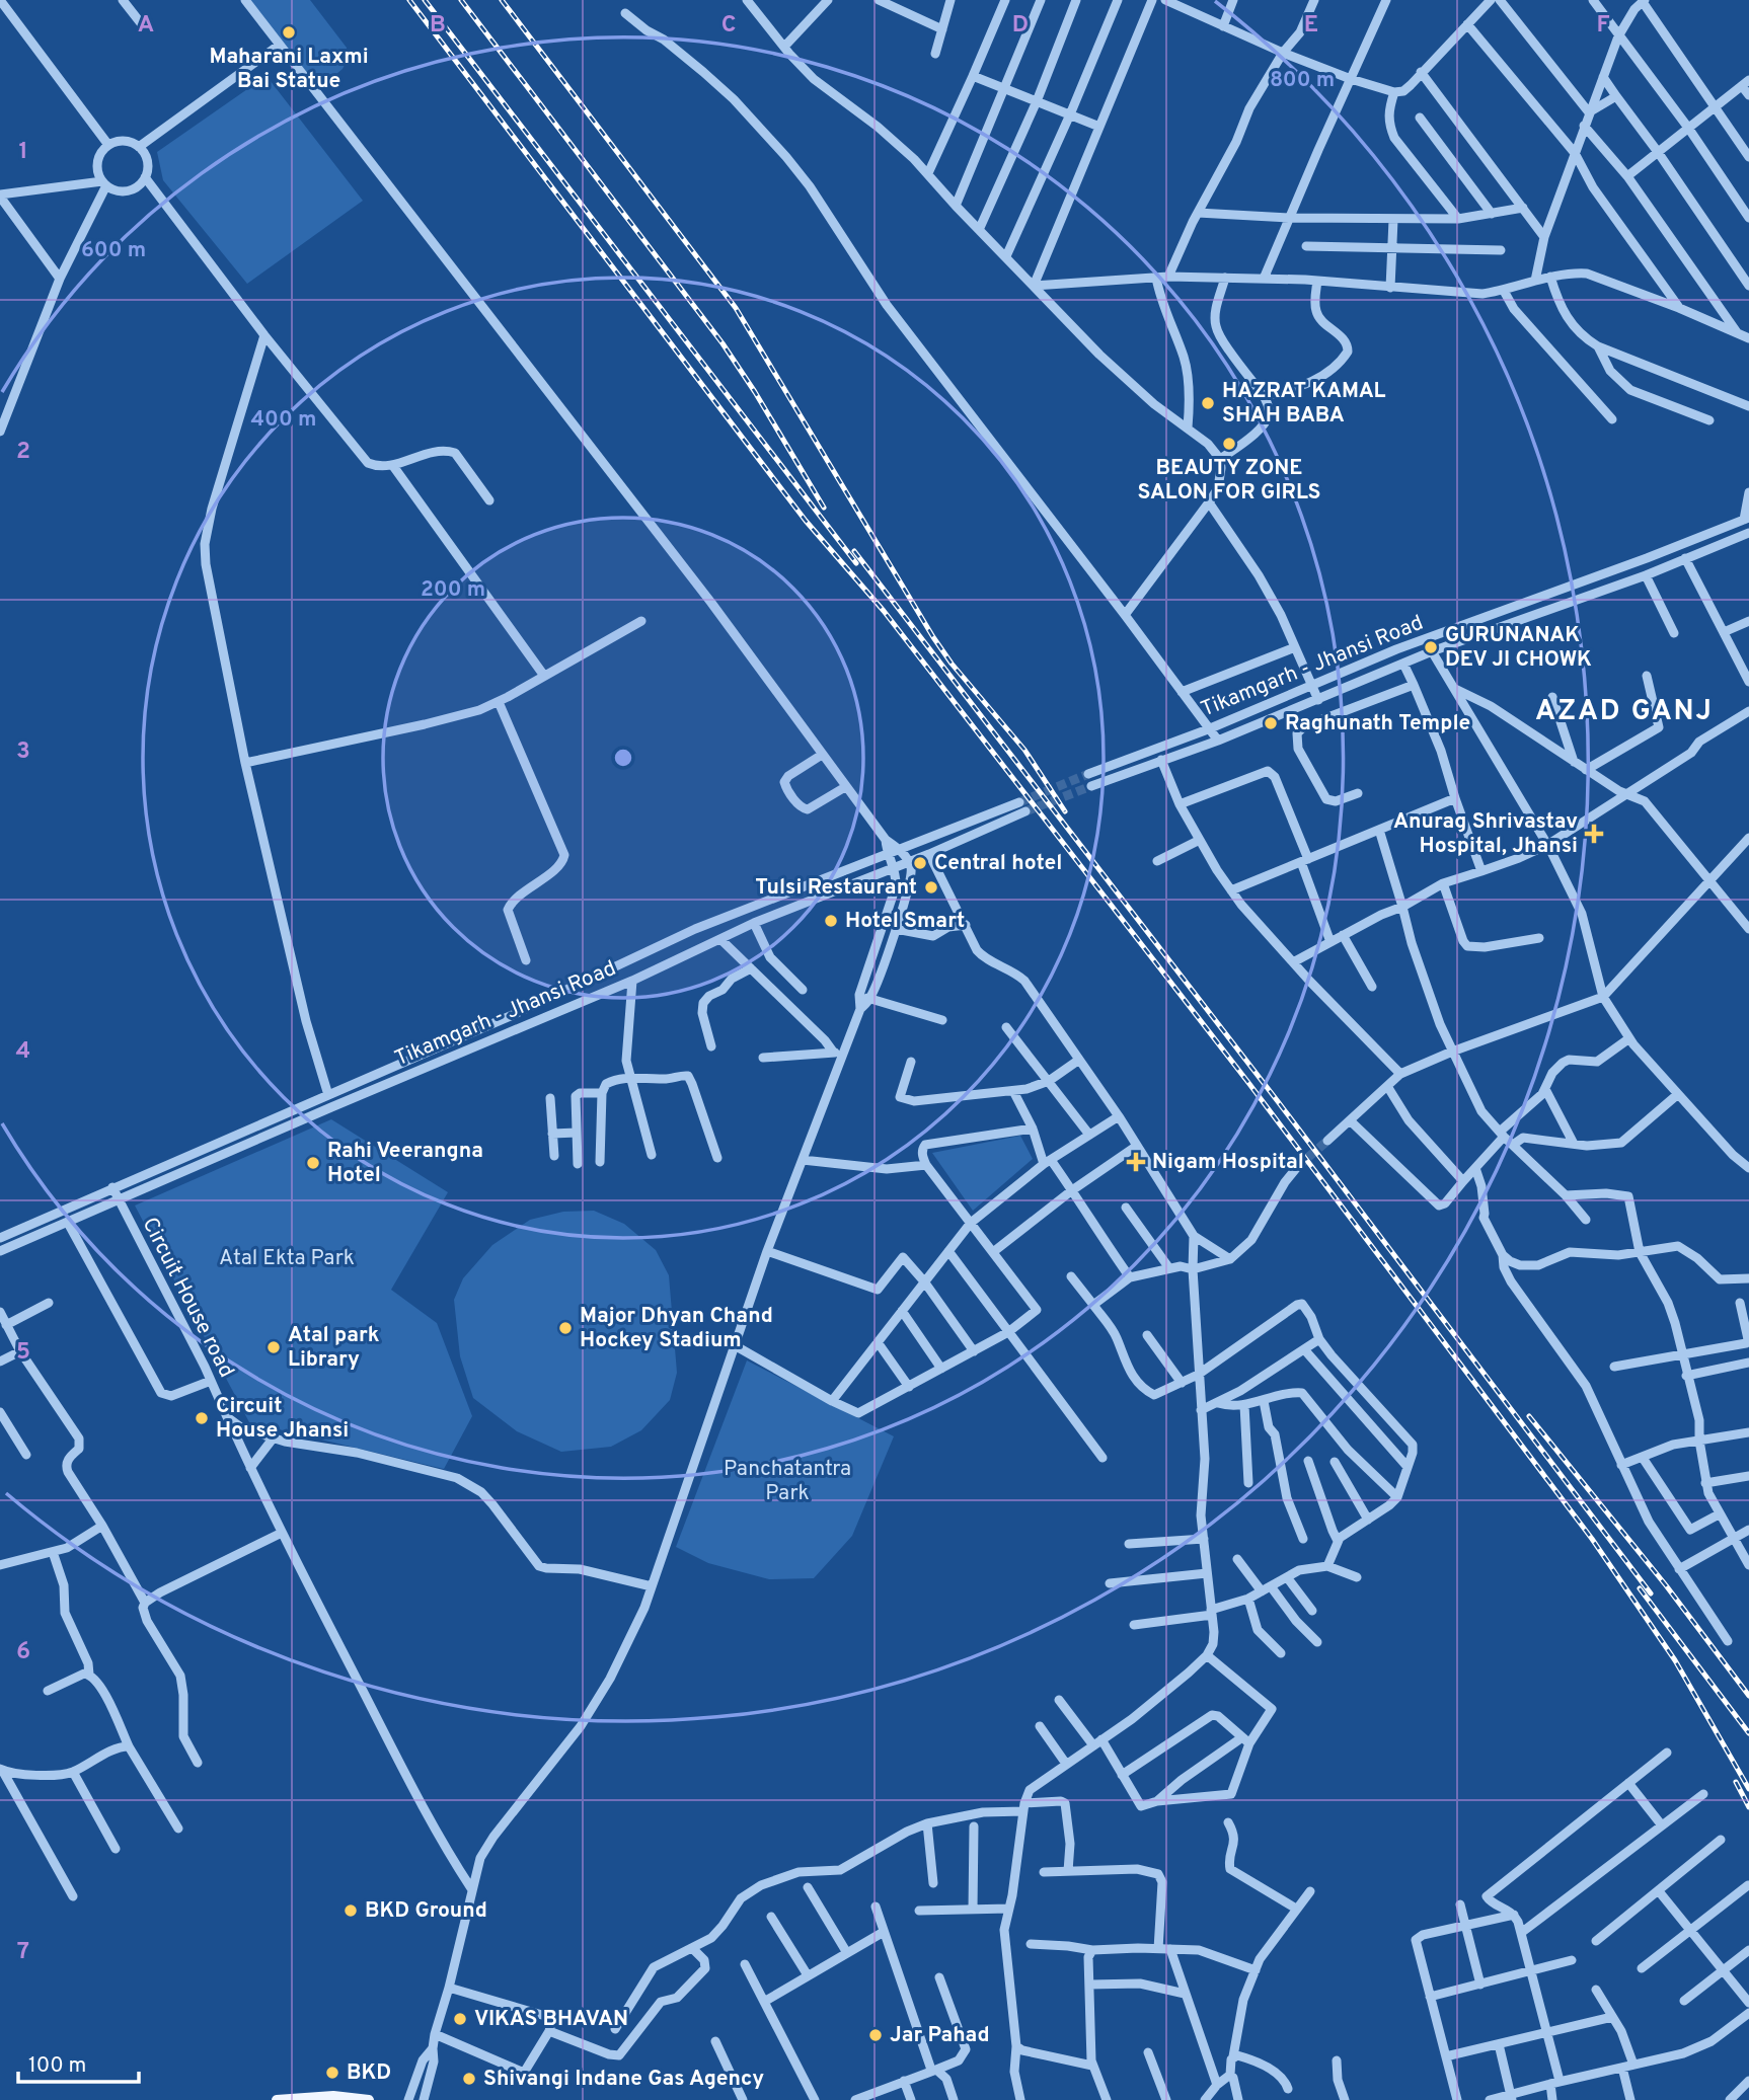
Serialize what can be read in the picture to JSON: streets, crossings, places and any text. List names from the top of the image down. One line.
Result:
{"streets":{"street":["Tikamgarh - Jhansi Road","Circuit House road"]},"crossings":[["Tikamgarh - Jhansi Road","Circuit House road"]],"districts":["AZAD GANJ"],"parks":["Atal Ekta Park","Panchatantra Park"],"places":{"other":["Maharani Laxmi Bai Statue","HAZRAT KAMAL SHAH BABA","BEAUTY ZONE SALON FOR GIRLS","GURUNANAK DEV JI CHOWK","Raghunath Temple","Central hotel","Tulsi Restaurant","Hotel Smart","Rahi Veerangna Hotel","Major Dhyan Chand Hockey Stadium","Atal park Library","Circuit House Jhansi","BKD Ground","VIKAS BHAVAN","Jar Pahad","BKD","Shivangi Indane Gas Agency"],"health":["Anurag Shrivastav Hospital, Jhansi","Nigam Hospital"]},"scale_bar":"100 m","grid":{"columns":["A","B","C","D","E","F"],"rows":["1","2","3","4","5","6","7"]},"rings":["800 m","600 m","400 m","200 m"]}
